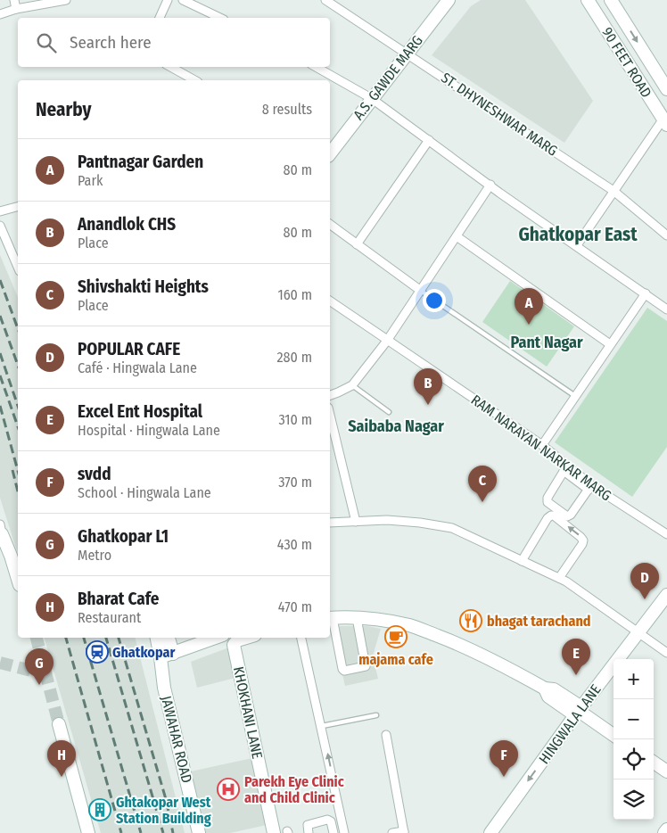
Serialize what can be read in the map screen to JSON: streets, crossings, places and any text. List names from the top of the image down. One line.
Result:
{"streets":{"street":["90 FEET ROAD","A.S. GAWDE MARG","ST. DHYNESHWAR MARG","RAM NARAYAN NARKAR MARG","KHOKHANI LANE","HINGWALA LANE","JAWAHAR ROAD"]},"crossings":[["A.S. GAWDE MARG","ST. DHYNESHWAR MARG"]],"one_way":["HINGWALA LANE"],"districts":["Ghatkopar East","Pant Nagar","Saibaba Nagar"],"places":{"restaurant":["bhagat tarachand"],"cafe":["majama cafe"],"station":["Ghatkopar"],"hospital":["Parekh Eye Clinic and Child Clinic"],"building":["Ghtakopar West Station Building"]},"page":{"search":"Search here","heading":["Nearby","8 results"],"list":[{"mark":"A","name":"Pantnagar Garden","note":"Park","value":"80 m"},{"mark":"B","name":"Anandlok CHS","note":"Place","value":"80 m"},{"mark":"C","name":"Shivshakti Heights","note":"Place","value":"160 m"},{"mark":"D","name":"POPULAR CAFE","note":"Café · Hingwala Lane","value":"280 m"},{"mark":"E","name":"Excel Ent Hospital","note":"Hospital · Hingwala Lane","value":"310 m"},{"mark":"F","name":"svdd","note":"School · Hingwala Lane","value":"370 m"},{"mark":"G","name":"Ghatkopar L1","note":"Metro","value":"430 m"},{"mark":"H","name":"Bharat Cafe","note":"Restaurant","value":"470 m"}],"pins":["A","B","C","D","E","G","F","H"],"map_buttons":["+","−"]}}
